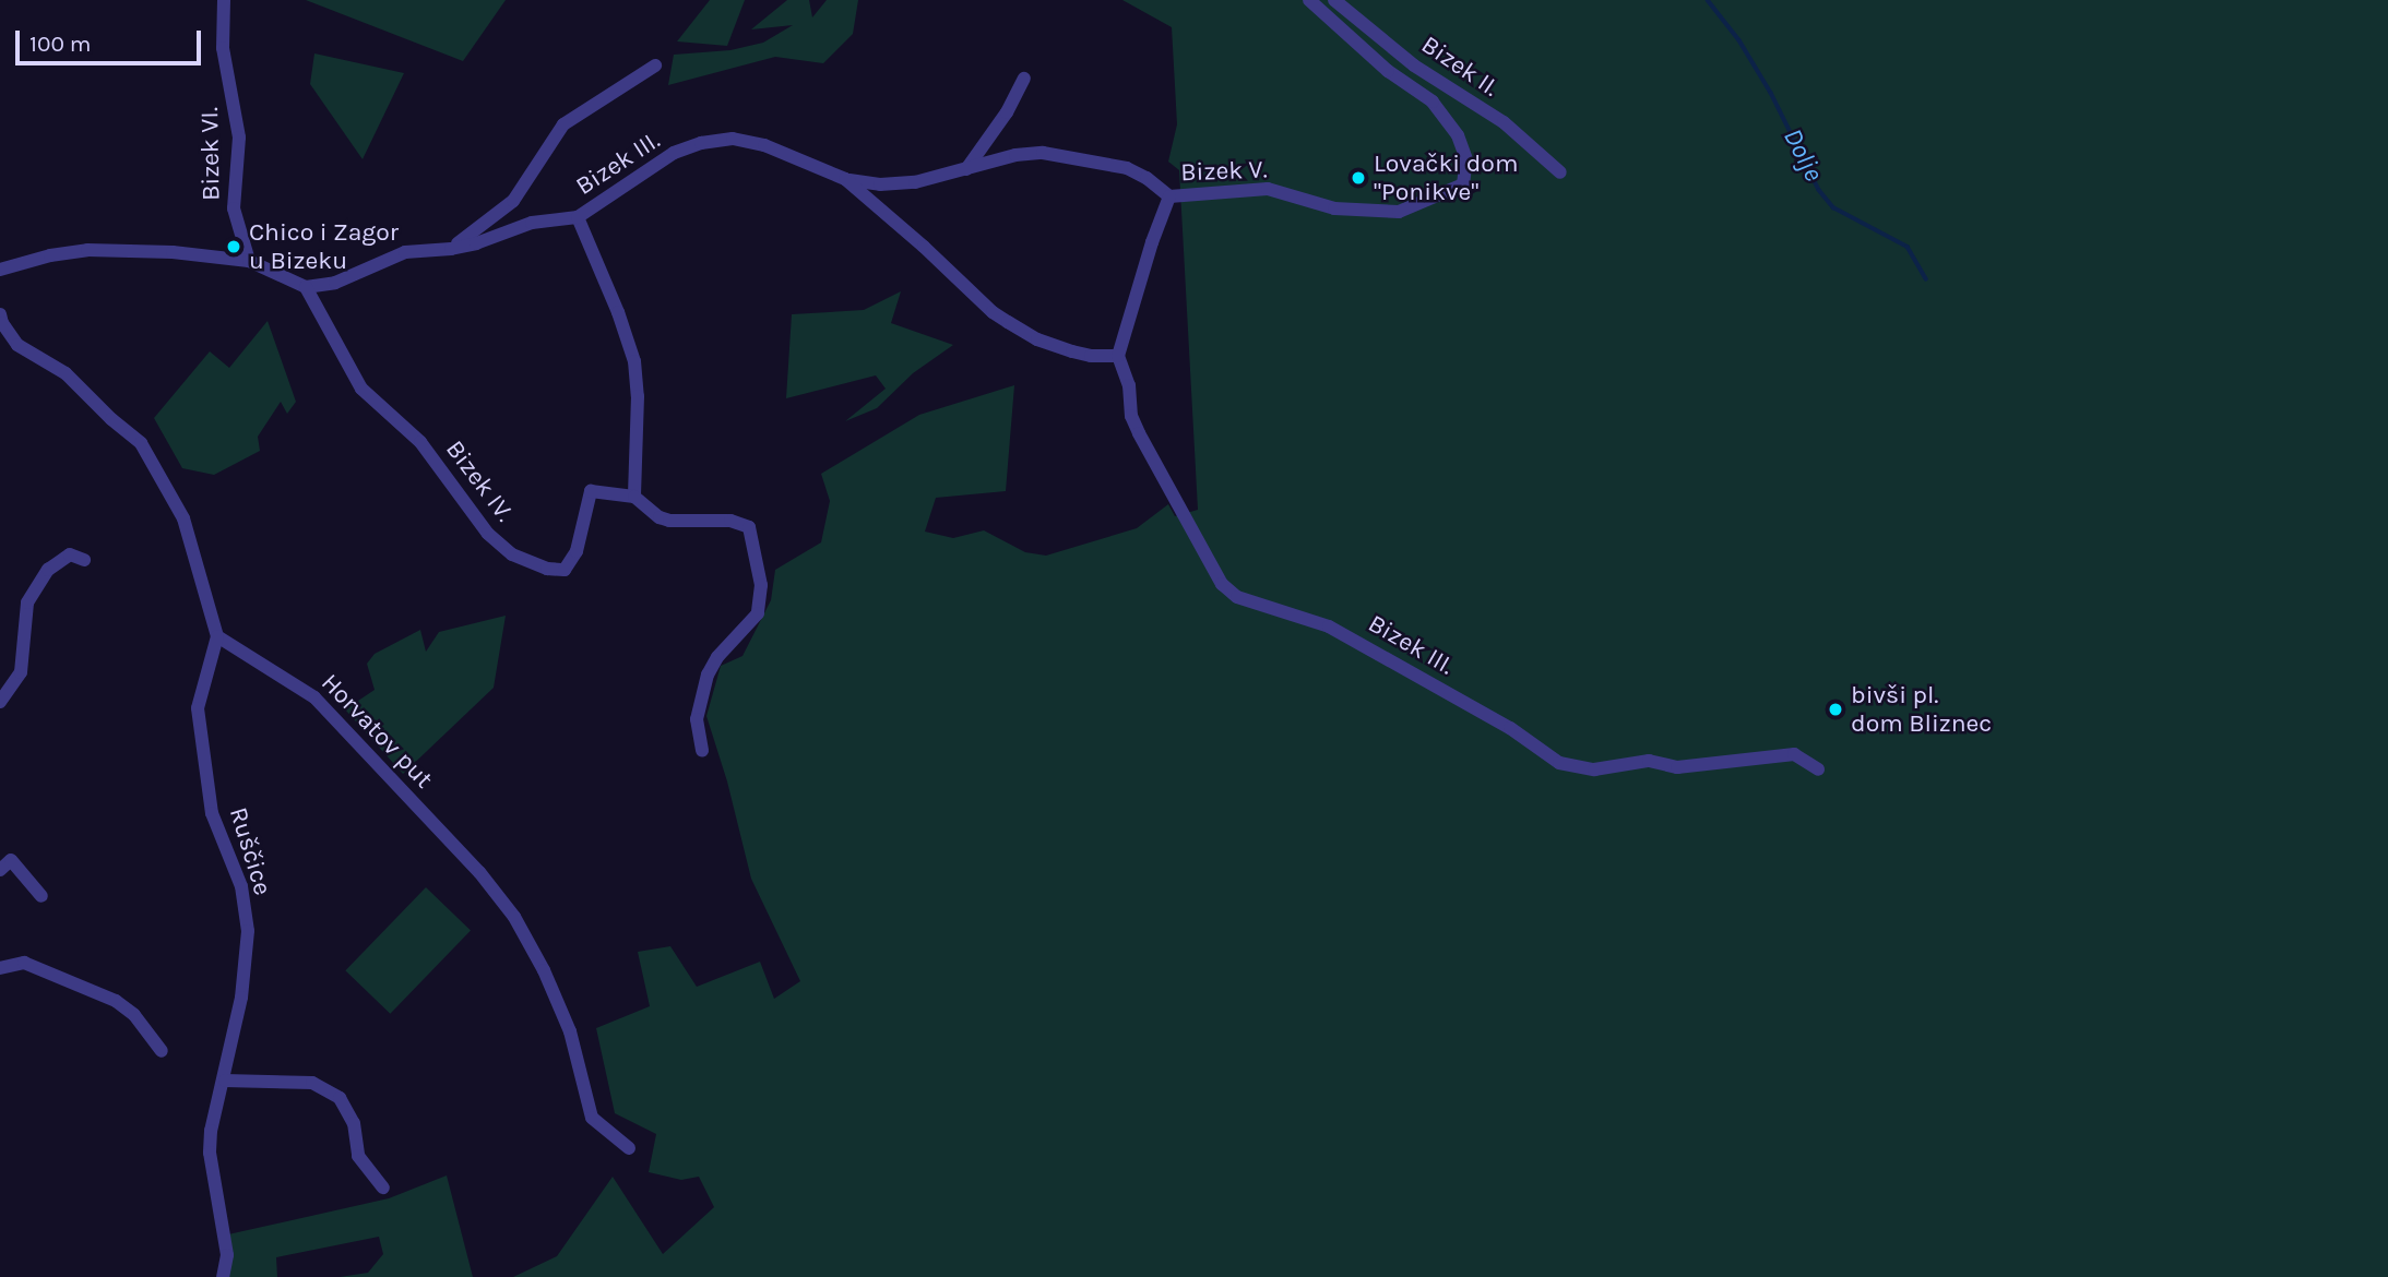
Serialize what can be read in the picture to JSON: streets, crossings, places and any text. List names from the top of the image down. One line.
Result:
{"streets":{"street":["Bizek II.","Bizek VI.","Bizek III.","Bizek V.","Bizek IV.","Horvatov put","Ruščice"]},"crossings":[["Bizek III.","Bizek V."],["Bizek III.","Bizek IV."],["Horvatov put","Ruščice"]],"water":["Dolje"],"places":["Lovački dom \"Ponikve\"","Chico i Zagor u Bizeku","bivši pl. dom Bliznec"],"scale_bar":"100 m"}
